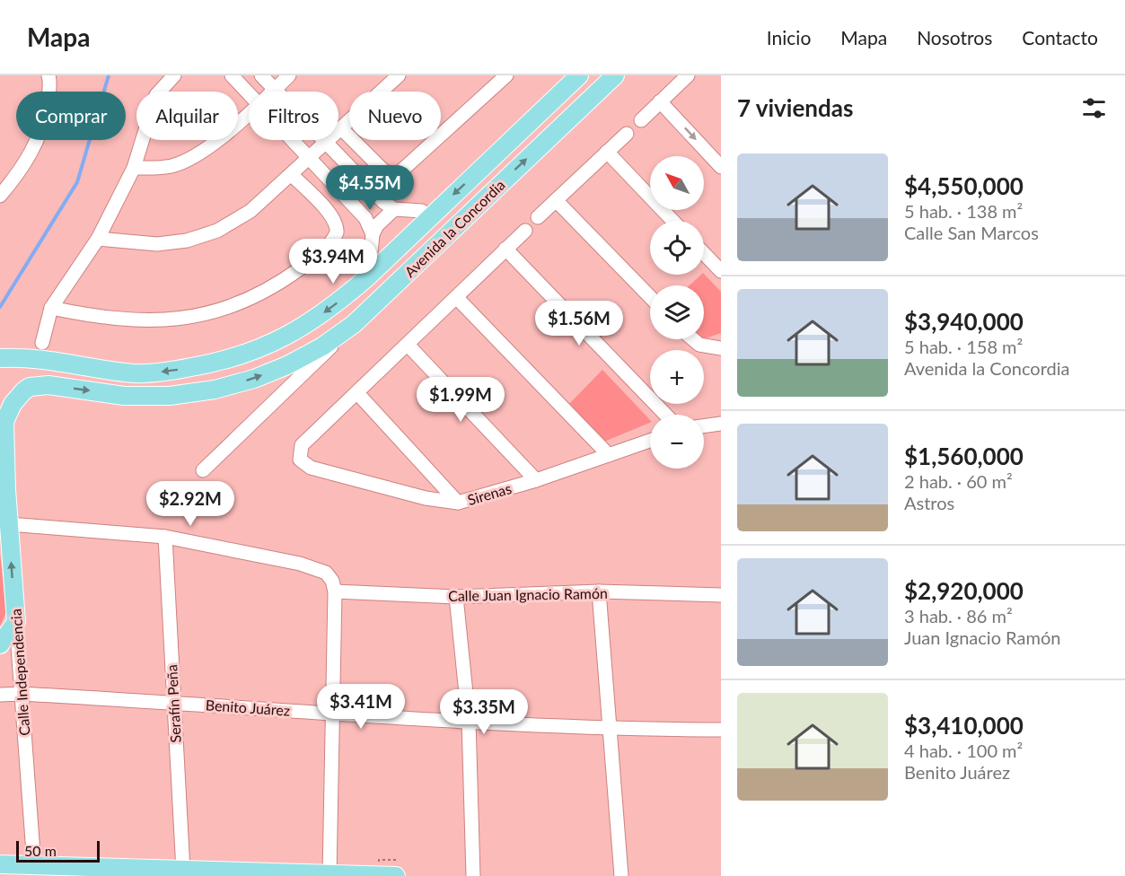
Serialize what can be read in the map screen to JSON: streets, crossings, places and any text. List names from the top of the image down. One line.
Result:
{"streets":{"main road":["Avenida la Concordia","Calle Independencia"],"street":["Sirenas","Calle Juan Ignacio Ramón","Serafín Peña","Benito Juárez"]},"crossings":[["Avenida la Concordia","Calle Independencia"],["Calle Independencia","Benito Juárez"],["Serafín Peña","Benito Juárez"]],"scale_bar":"50 m","north":"top left","page":{"header":"Mapa","nav":["Inicio","Mapa","Nosotros","Contacto"],"heading":"7 viviendas","chip":["Comprar","Alquilar","Filtros","Nuevo"],"list":[{"name":"$4,550,000","note":"5 hab. · 138 m² · Calle San Marcos"},{"name":"$3,940,000","note":"5 hab. · 158 m² · Avenida la Concordia"},{"name":"$1,560,000","note":"2 hab. · 60 m² · Astros"},{"name":"$2,920,000","note":"3 hab. · 86 m² · Juan Ignacio Ramón"},{"name":"$3,410,000","note":"4 hab. · 100 m² · Benito Juárez"}],"map_buttons":["+","−"],"price":["$4.55M","$3.94M","$1.56M","$1.99M","$2.92M","$3.41M","$3.35M"],"scale":"50 m"}}
